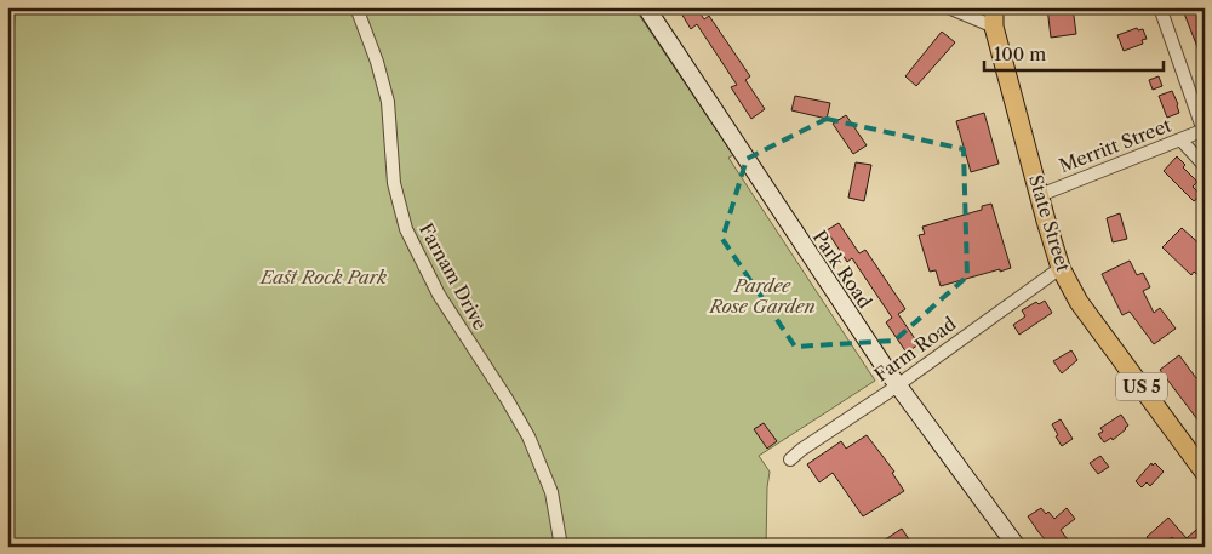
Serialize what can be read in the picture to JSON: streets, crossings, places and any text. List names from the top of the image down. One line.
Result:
{"streets":{"main road":["State Street","Park Road","US 5"],"street":["Merritt Street","Farnam Drive","Farm Road"]},"crossings":[["Merritt Street","State Street"],["State Street","Farm Road"],["Park Road","Farm Road"]],"parks":["East Rock Park","Pardee Rose Garden"],"scale_bar":"100 m"}
